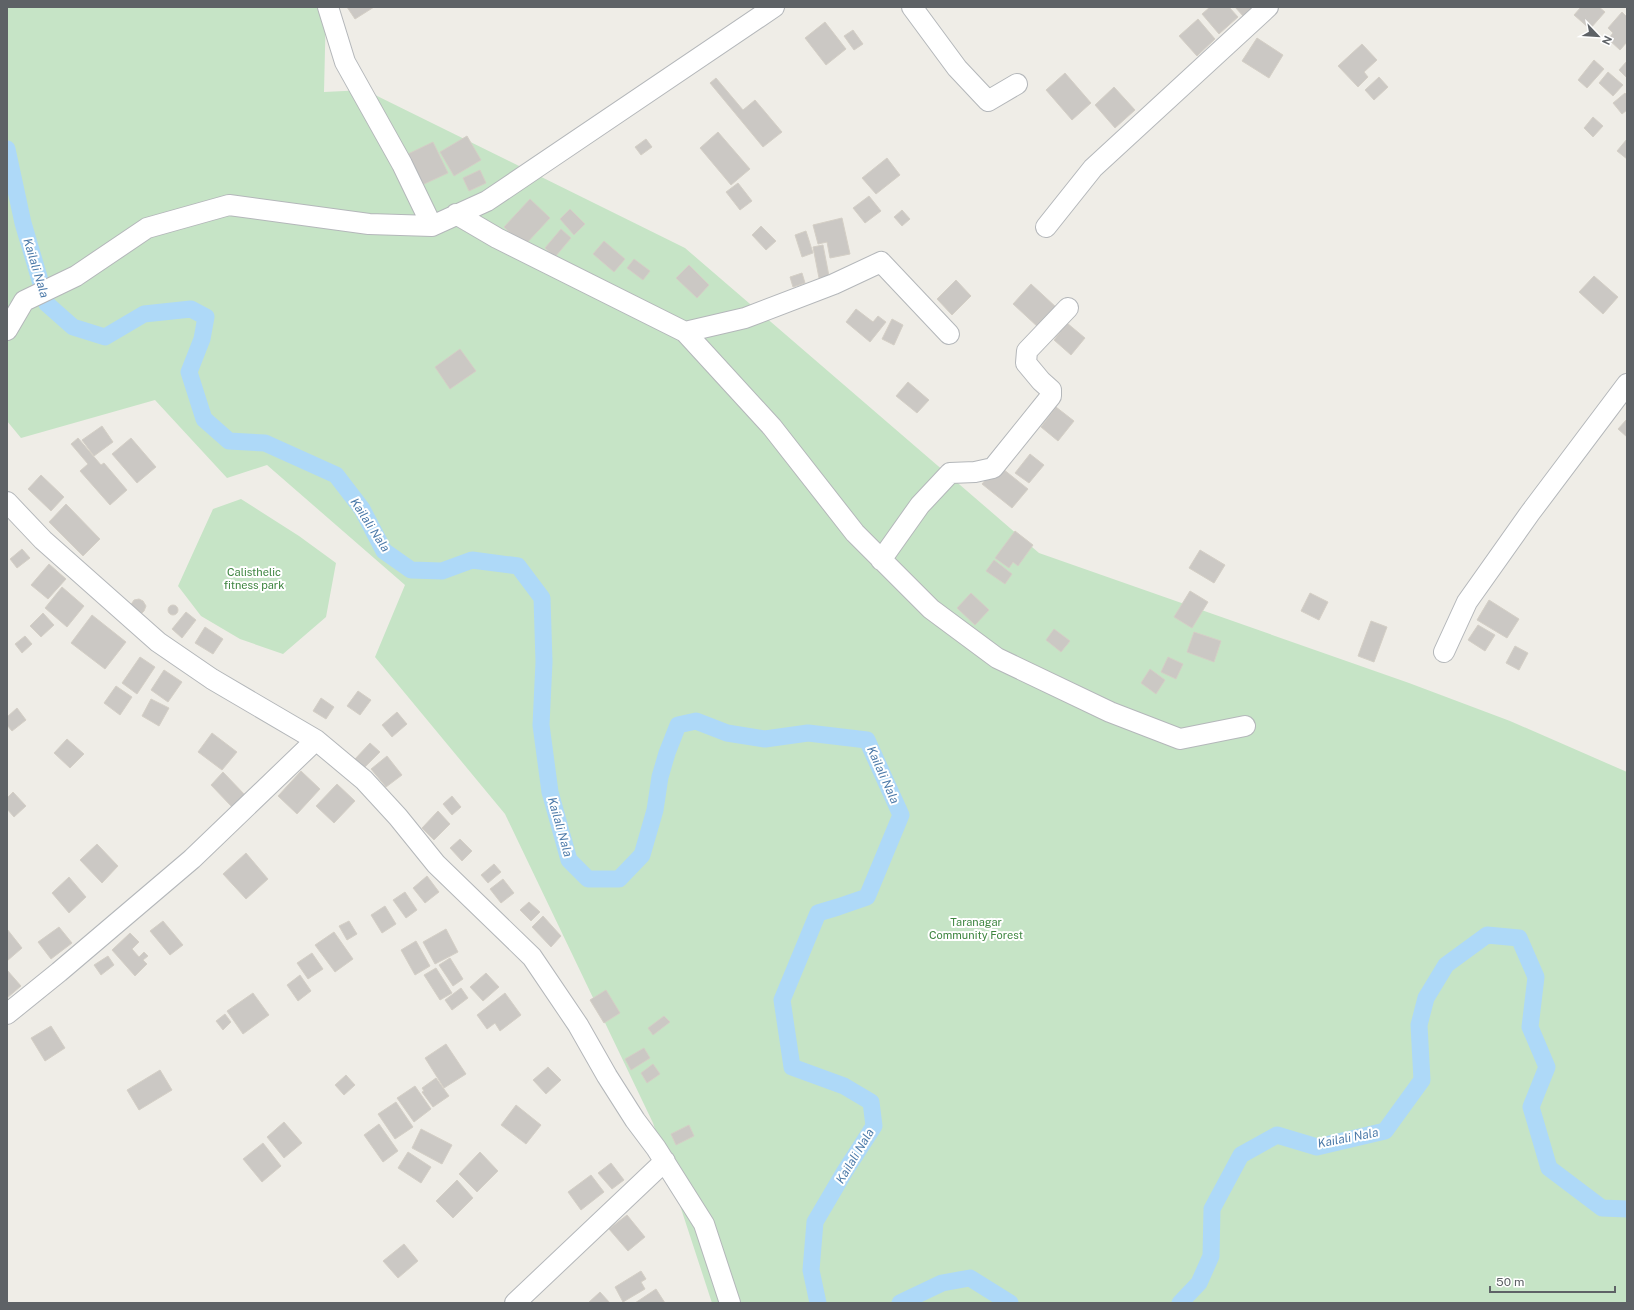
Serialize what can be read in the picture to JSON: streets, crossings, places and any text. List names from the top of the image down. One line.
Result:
{"water":["Kailali Nala"],"parks":["Calisthelic fitness park","Taranagar Community Forest"],"scale_bar":"50 m","north":"bottom right"}
